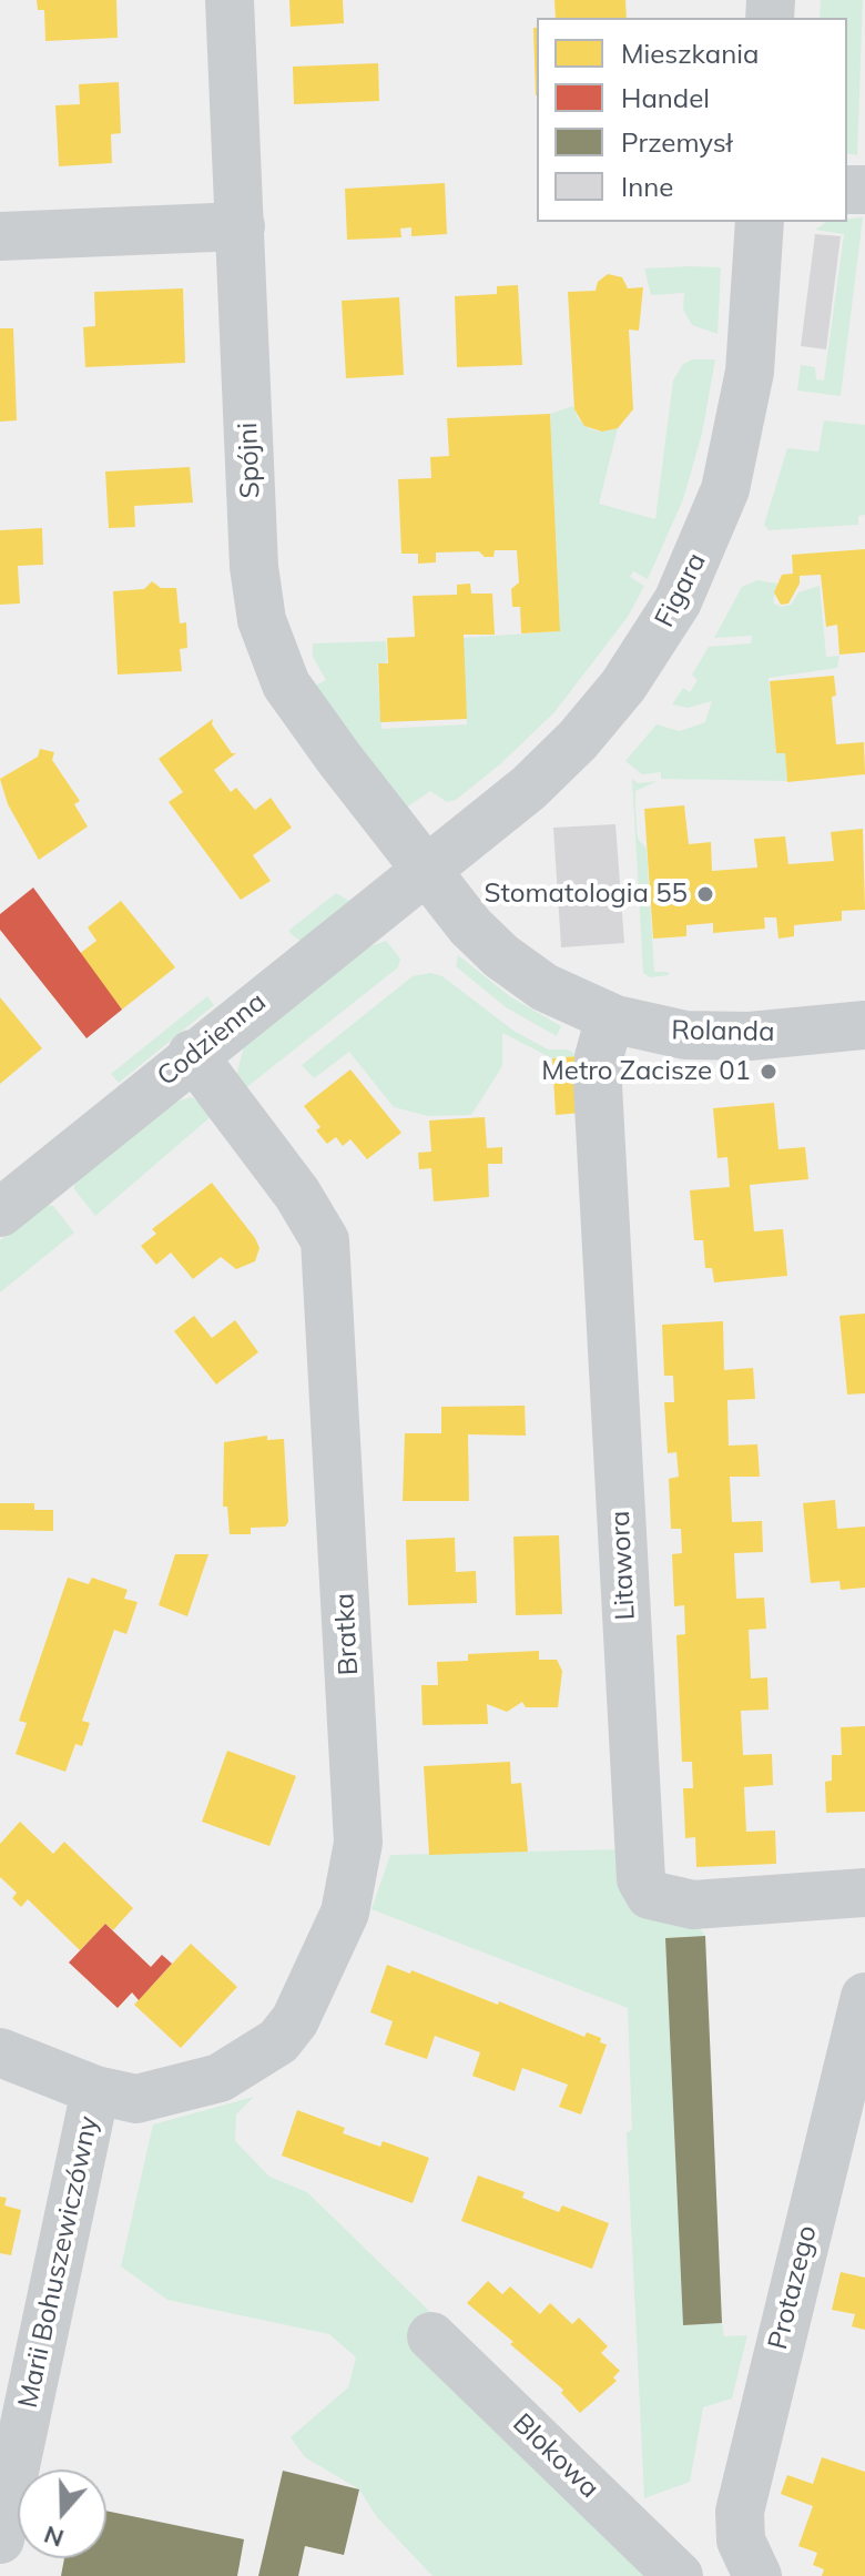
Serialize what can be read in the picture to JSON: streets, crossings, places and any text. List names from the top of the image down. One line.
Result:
{"streets":{"street":["Spójni","Figara","Rolanda","Codzienna","Litawora","Bratka","Marii Bohuszewiczówny","Protazego","Blokowa"]},"crossings":[["Spójni","Figara"],["Spójni","Rolanda"],["Spójni","Codzienna"],["Figara","Rolanda"],["Figara","Codzienna"],["Rolanda","Codzienna"],["Rolanda","Litawora"],["Codzienna","Bratka"],["Bratka","Marii Bohuszewiczówny"]],"places":["Stomatologia 55","Metro Zacisze 01"],"legend":["Mieszkania","Handel","Przemysł","Inne"],"north":"bottom"}
